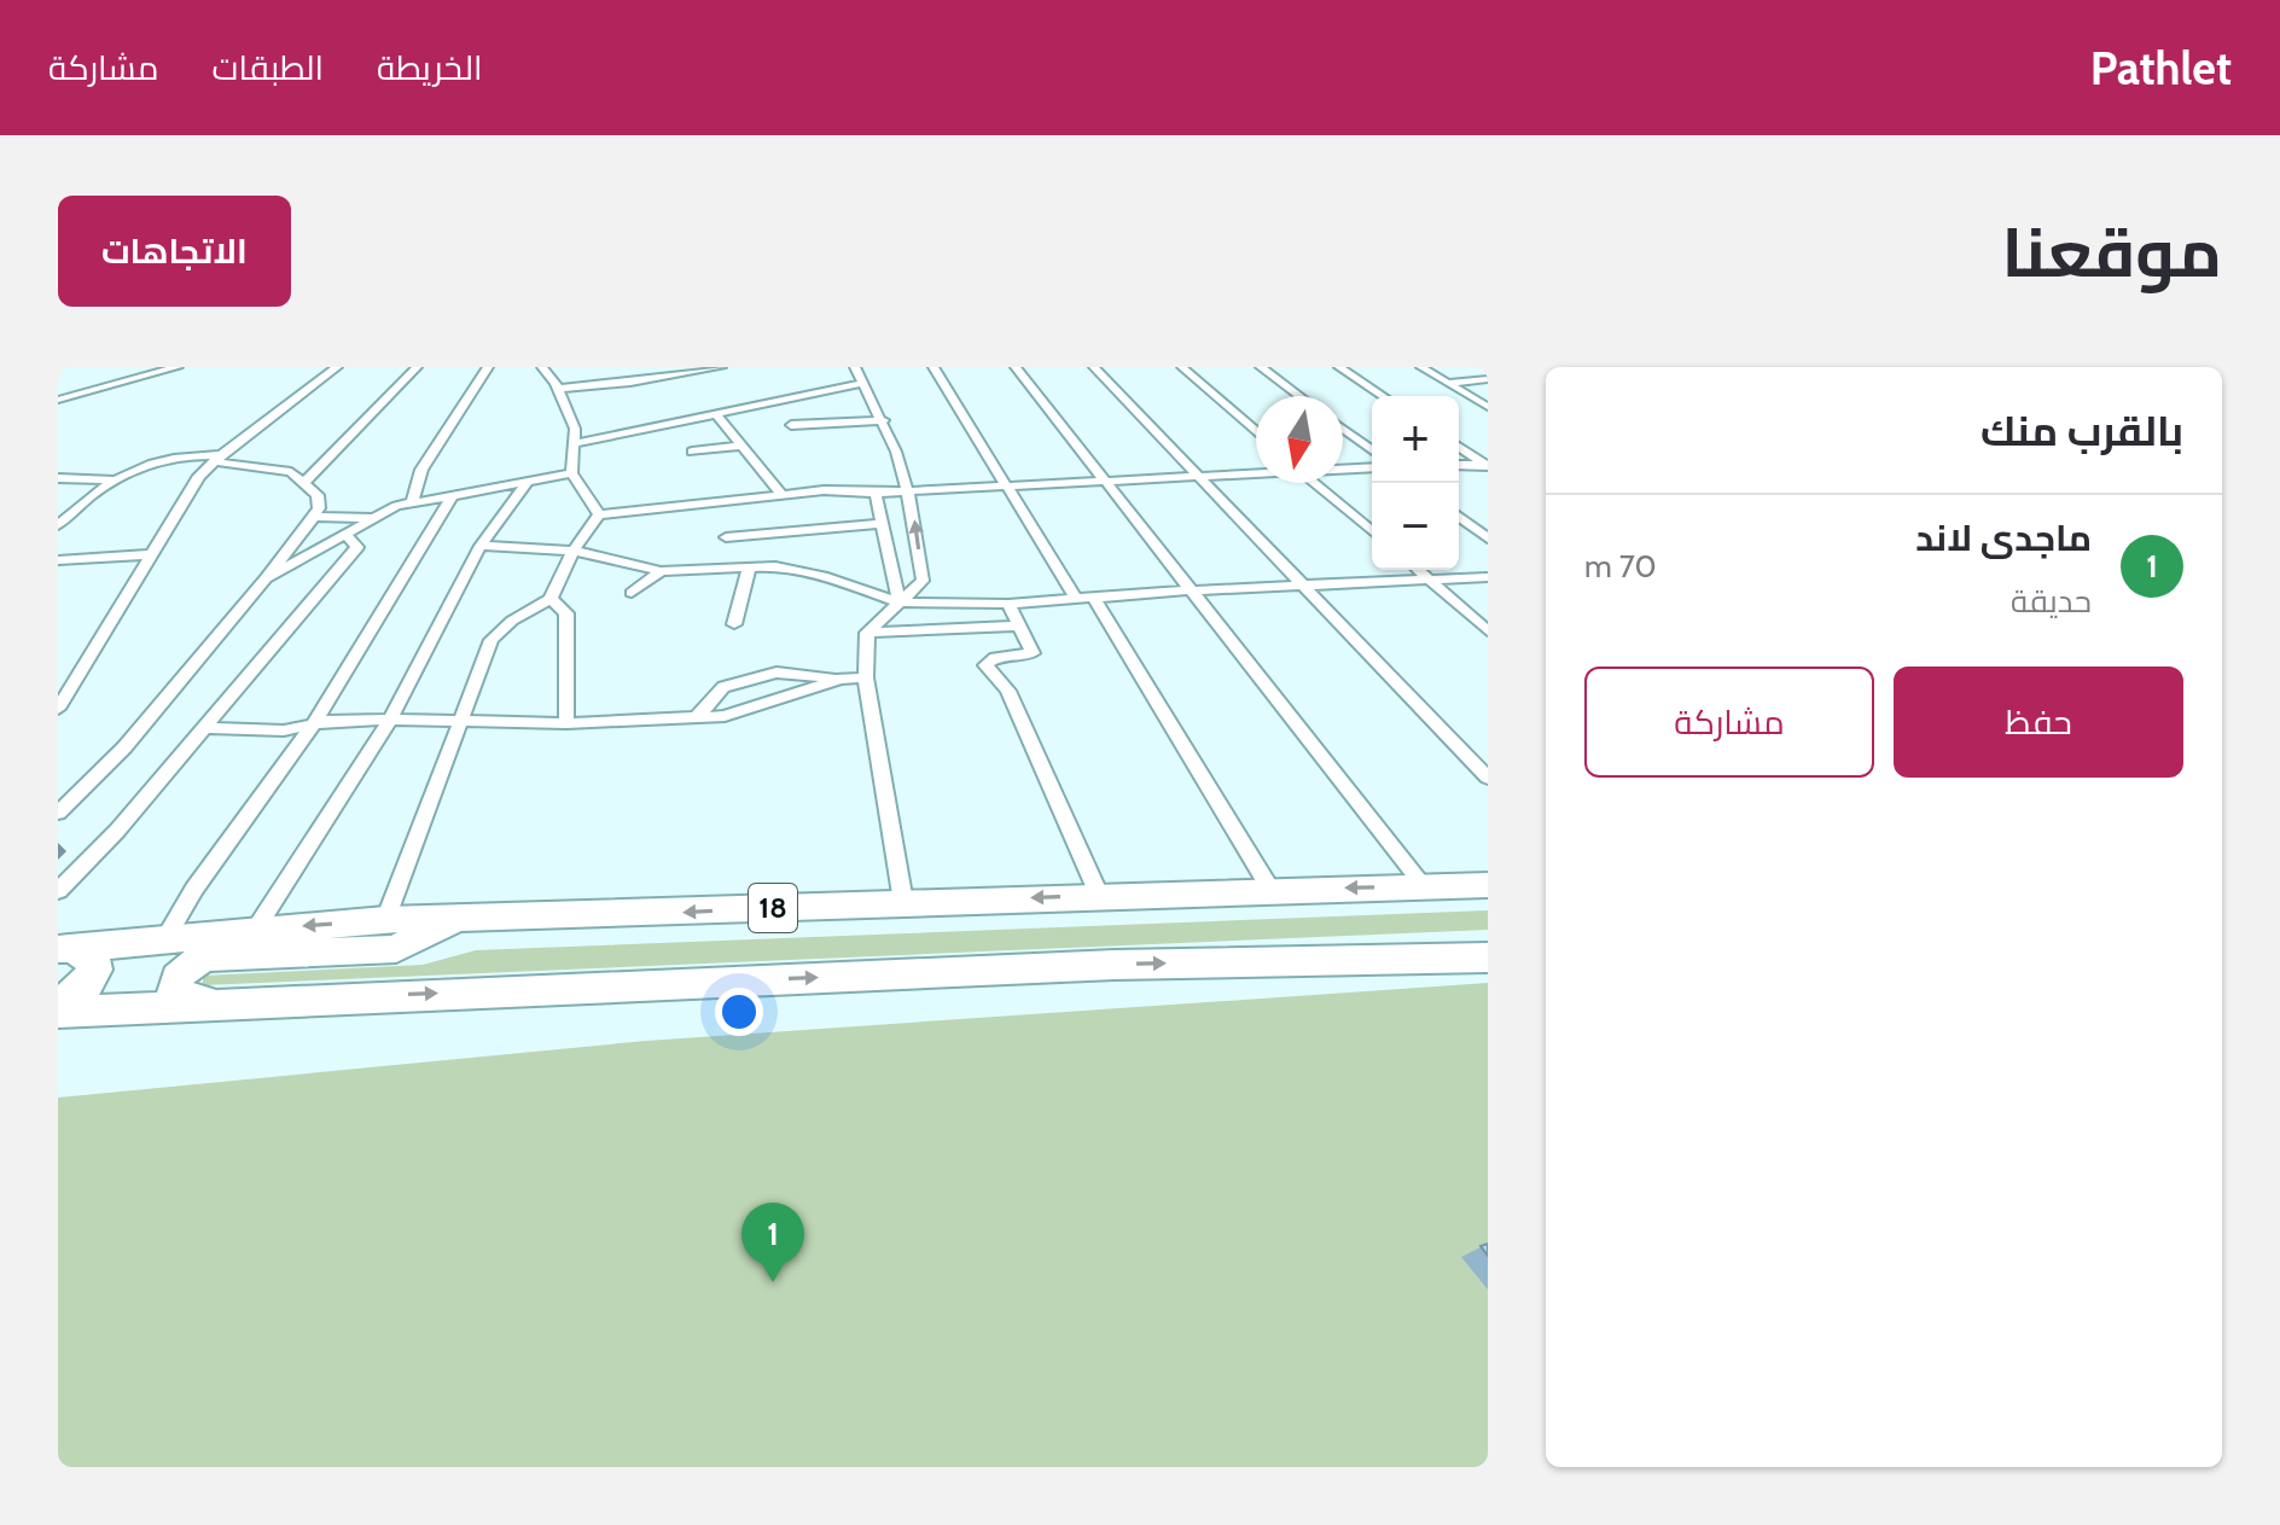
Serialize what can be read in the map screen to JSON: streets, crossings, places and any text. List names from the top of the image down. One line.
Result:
{"streets":{"highway":["18"]},"north":"bottom","page":{"header":"Pathlet","nav":["الخريطة","الطبقات","مشاركة"],"title":"موقعنا","buttons":["الاتجاهات",["حفظ","مشاركة"]],"heading":"بالقرب منك","map_buttons":["+","−"],"list":[{"mark":"1","name":"ماجدی لاند","note":"حديقة","value":"70 m"}],"pins":"1"}}
